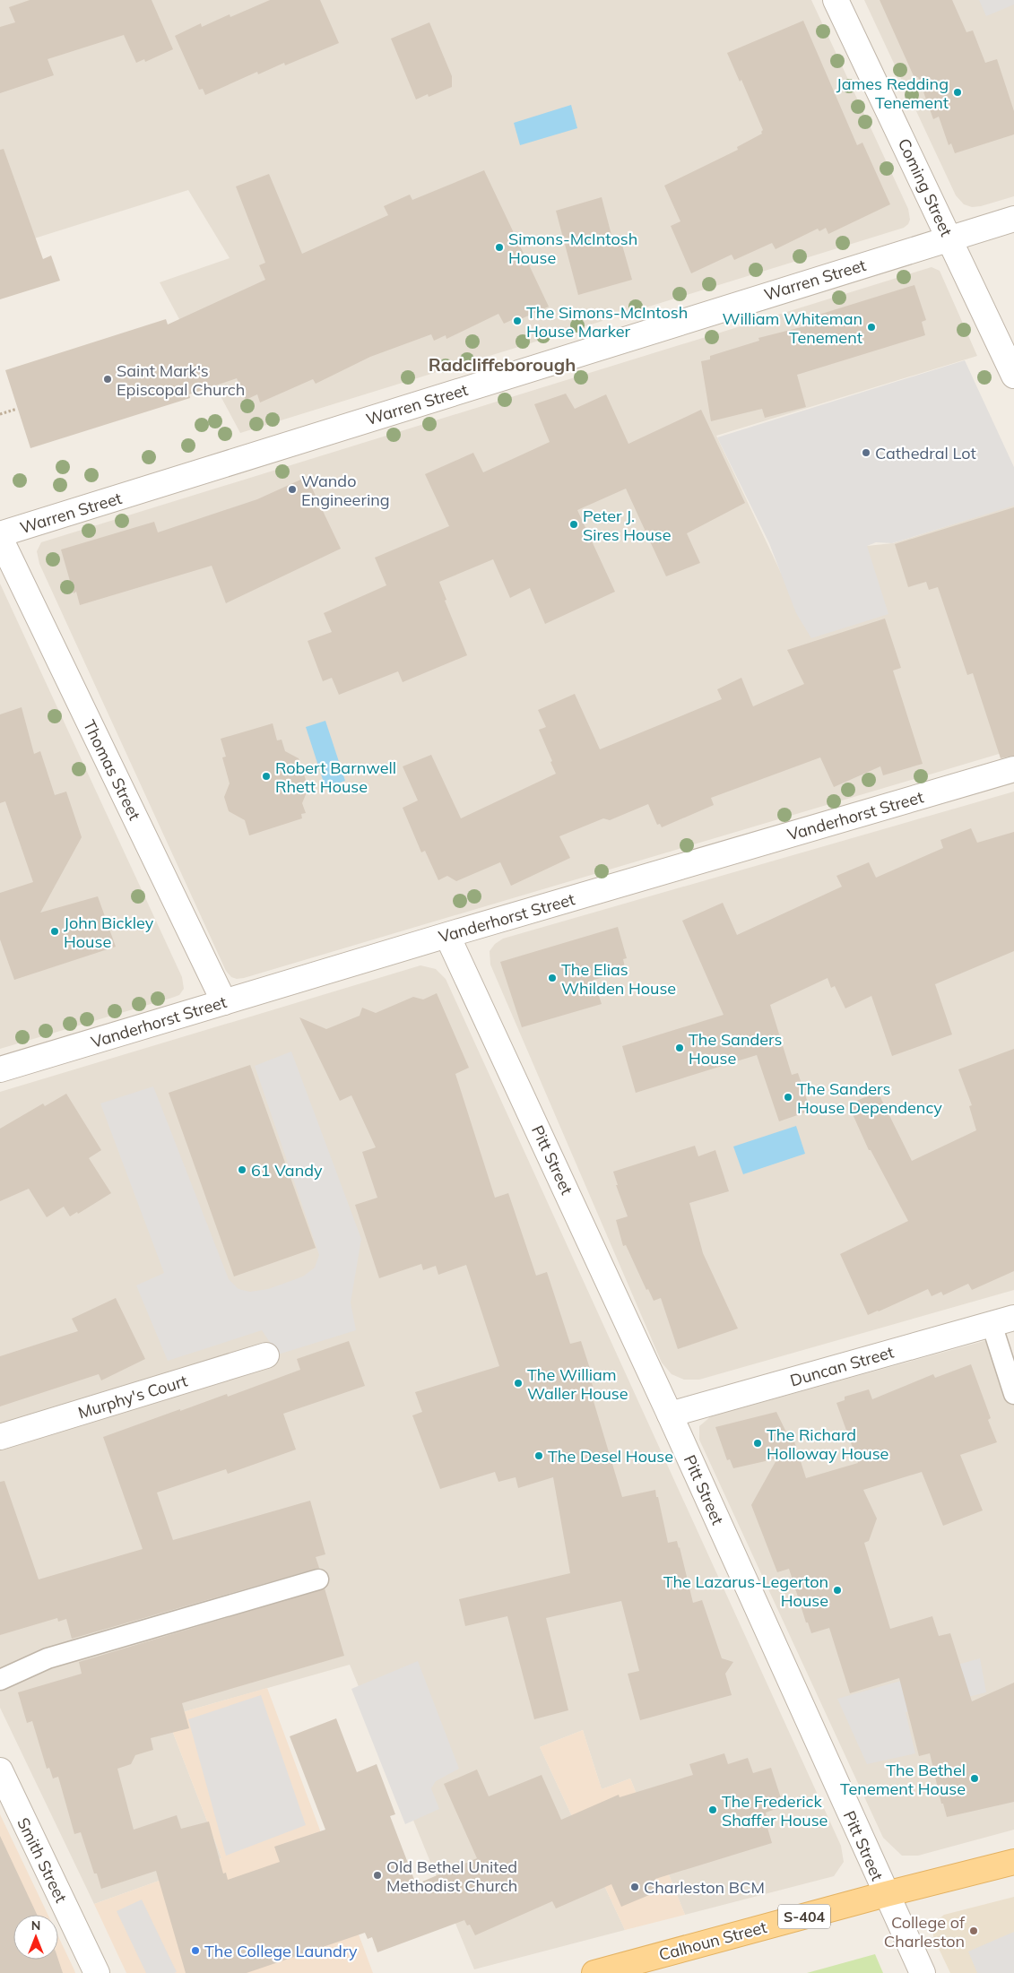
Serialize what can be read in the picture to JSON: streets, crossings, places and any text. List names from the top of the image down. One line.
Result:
{"streets":{"main road":["S-404","Calhoun Street"],"street":["Coming Street","Warren Street","Thomas Street","Vanderhorst Street","Pitt Street","Duncan Street","Murphy's Court","Smith Street"]},"crossings":[["Coming Street","Warren Street"],["Warren Street","Thomas Street"],["Thomas Street","Vanderhorst Street"],["Vanderhorst Street","Pitt Street"],["Pitt Street","Duncan Street"],["Pitt Street","Calhoun Street"]],"districts":["Radcliffeborough"],"places":["James Redding Tenement","Simons-McIntosh House","The Simons-McIntosh House Marker","William Whiteman Tenement","Saint Mark's Episcopal Church","Cathedral Lot","Wando Engineering","Peter J. Sires House","Robert Barnwell Rhett House","John Bickley House","The Elias Whilden House","The Sanders House","The Sanders House Dependency","61 Vandy","The William Waller House","The Richard Holloway House","The Desel House","The Lazarus-Legerton House","The Bethel Tenement House","The Frederick Shaffer House","Old Bethel United Methodist Church","Charleston BCM","College of Charleston","The College Laundry"],"north":"top"}
